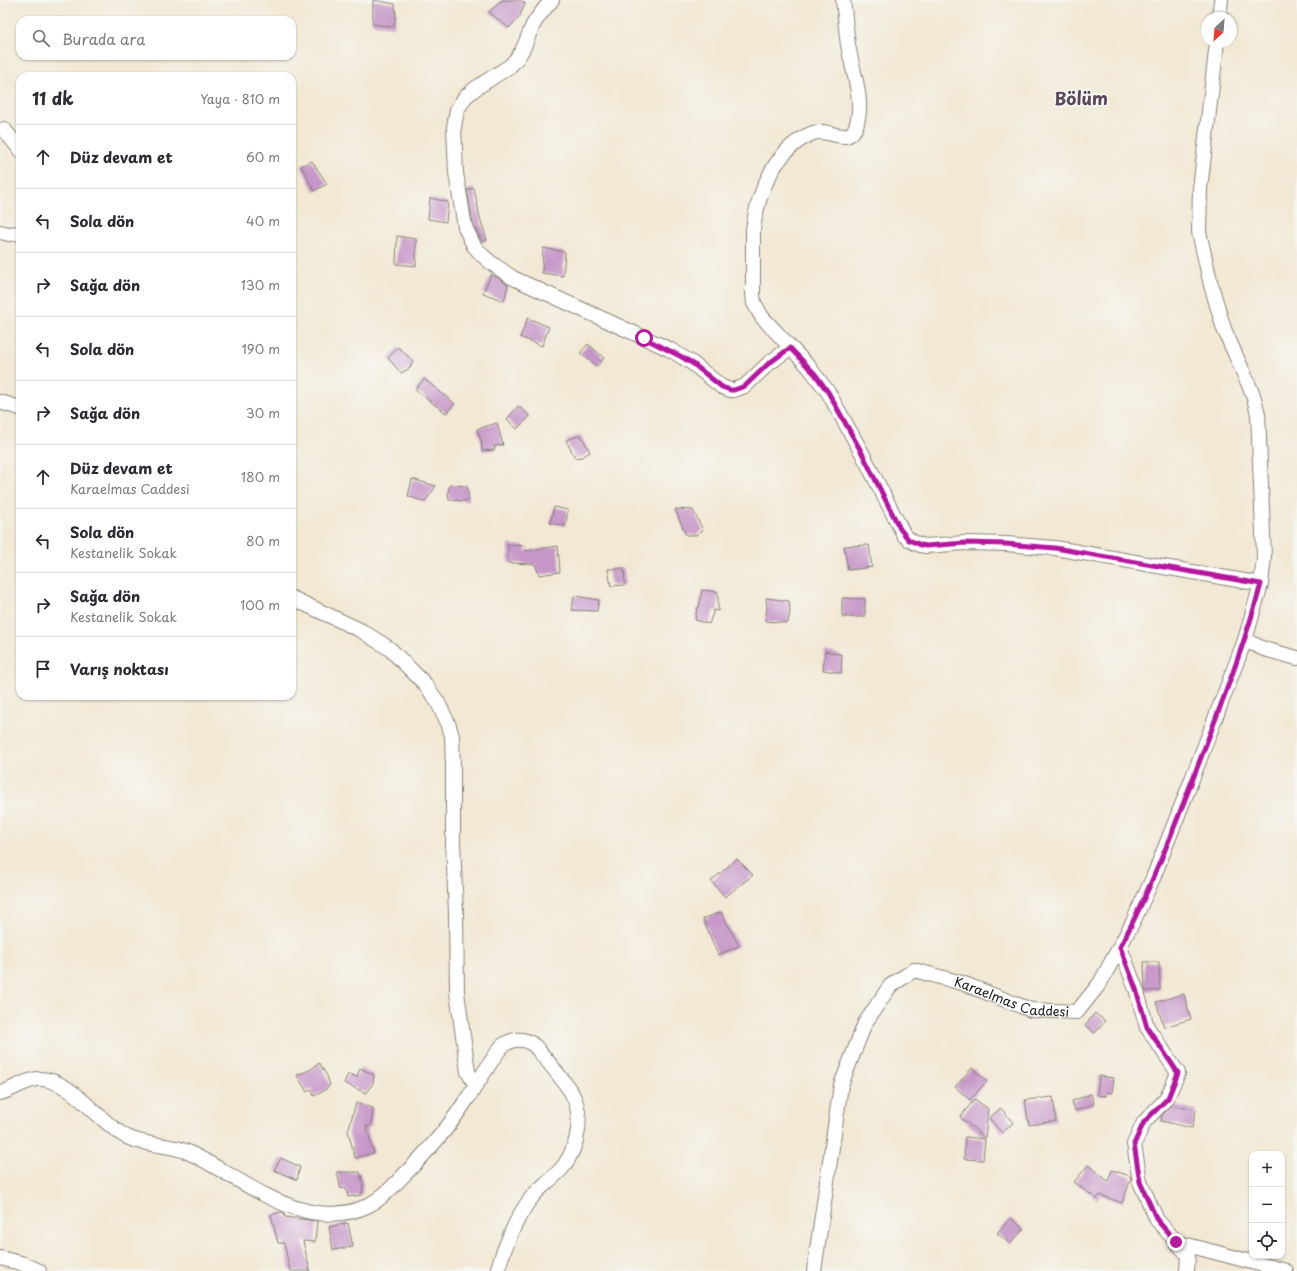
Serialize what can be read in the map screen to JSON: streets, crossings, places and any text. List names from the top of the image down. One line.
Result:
{"streets":{"street":["Karaelmas Caddesi"]},"districts":["Bölüm"],"north":"bottom left","page":{"search":"Burada ara","heading":["11 dk","Yaya · 810 m"],"list":[["Düz devam et","60 m"],["Sola dön","40 m"],["Sağa dön","130 m"],["Sola dön","190 m"],["Sağa dön","30 m"],["Düz devam et","Karaelmas Caddesi","180 m"],["Sola dön","Kestanelik Sokak","80 m"],["Sağa dön","Kestanelik Sokak","100 m"],"Varış noktası"],"map_buttons":["+","−"]}}
